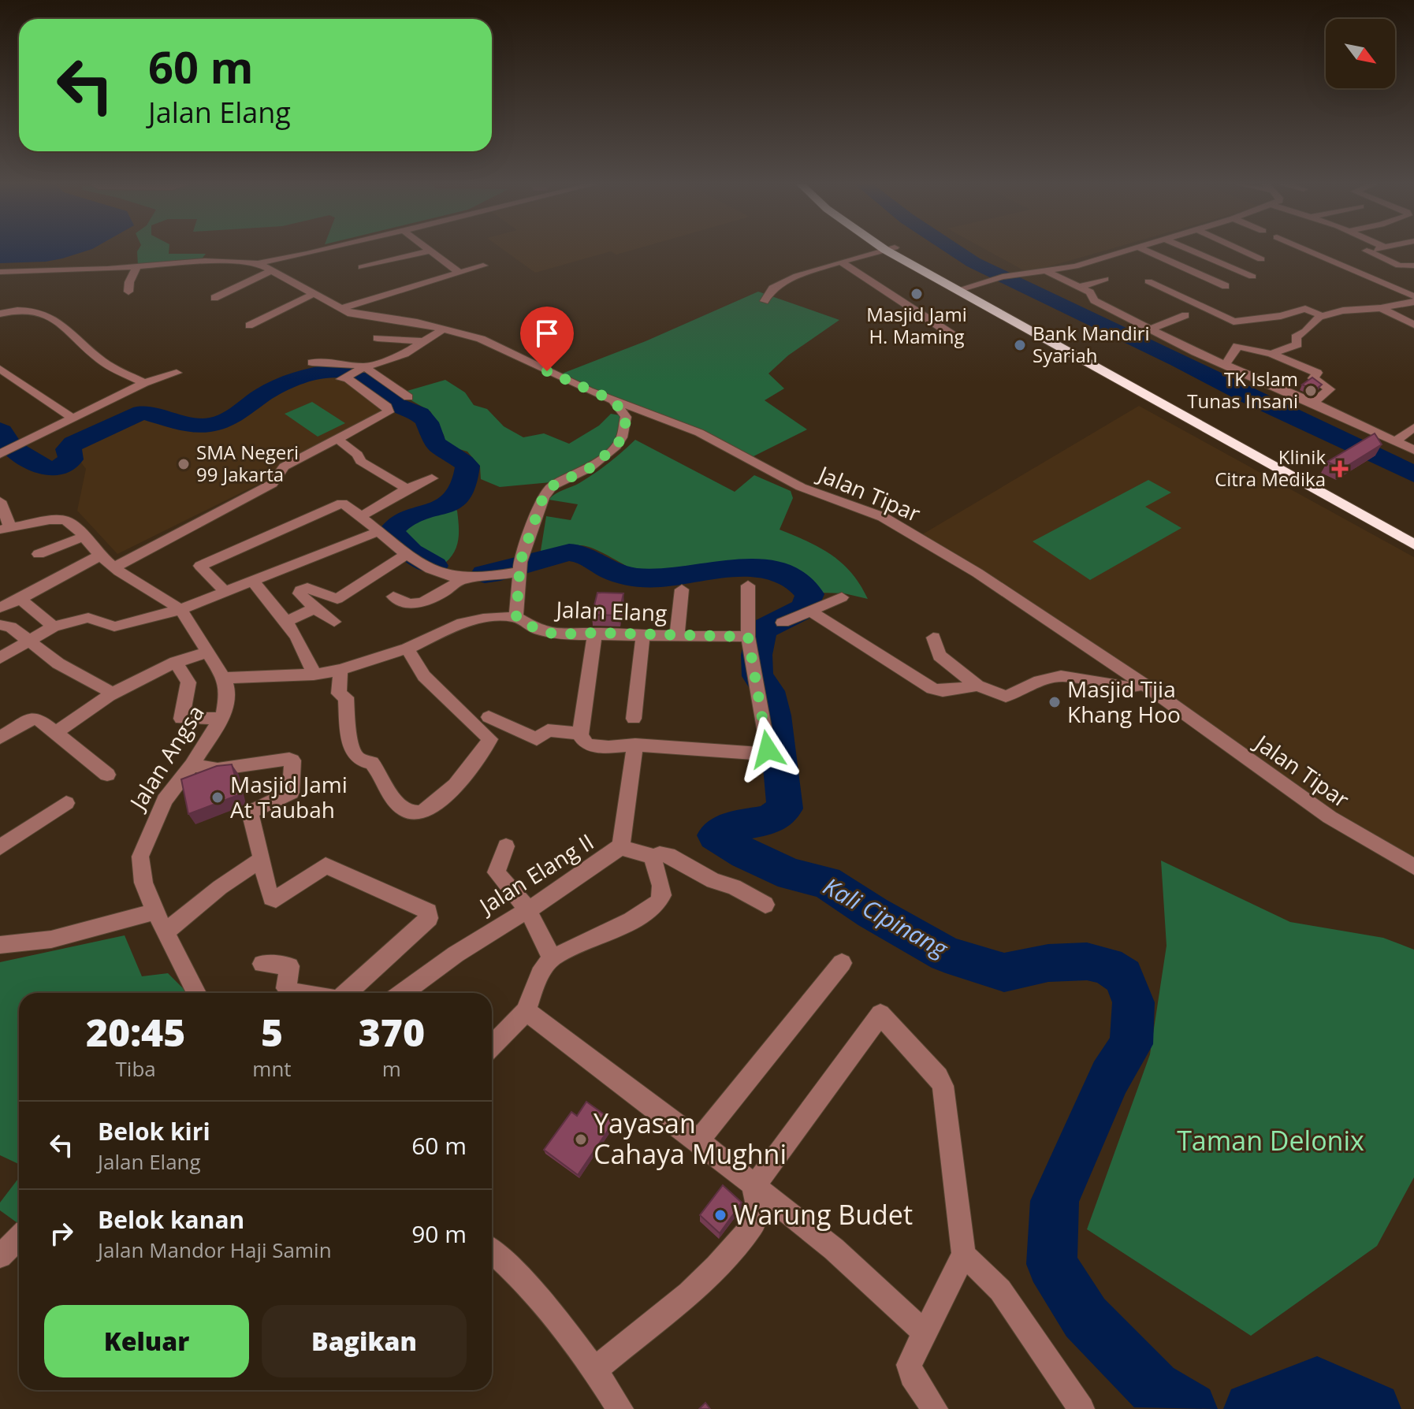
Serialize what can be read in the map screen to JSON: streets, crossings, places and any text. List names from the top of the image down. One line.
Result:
{"streets":{"street":["Jalan Tipar","Jalan Elang","Jalan Angsa","Jalan Elang II"]},"water":["Kali Cipinang"],"parks":["Taman Delonix"],"places":{"other":["Masjid Jami H. Maming","Bank Mandiri Syariah","TK Islam Tunas Insani","SMA Negeri 99 Jakarta","Masjid Tjia Khang Hoo","Masjid Jami At Taubah","Yayasan Cahaya Mughni","Warung Budet"],"health":["Klinik Citra Medika"]},"north":"bottom right","page":{"turn":["60 m","Jalan Elang"],"eta":["20:45","Tiba","5","mnt","370","m"],"list":[{"name":"Belok kiri","note":"Jalan Elang","value":"60 m"},{"name":"Belok kanan","note":"Jalan Mandor Haji Samin","value":"90 m"}],"buttons":["Keluar","Bagikan"]}}
